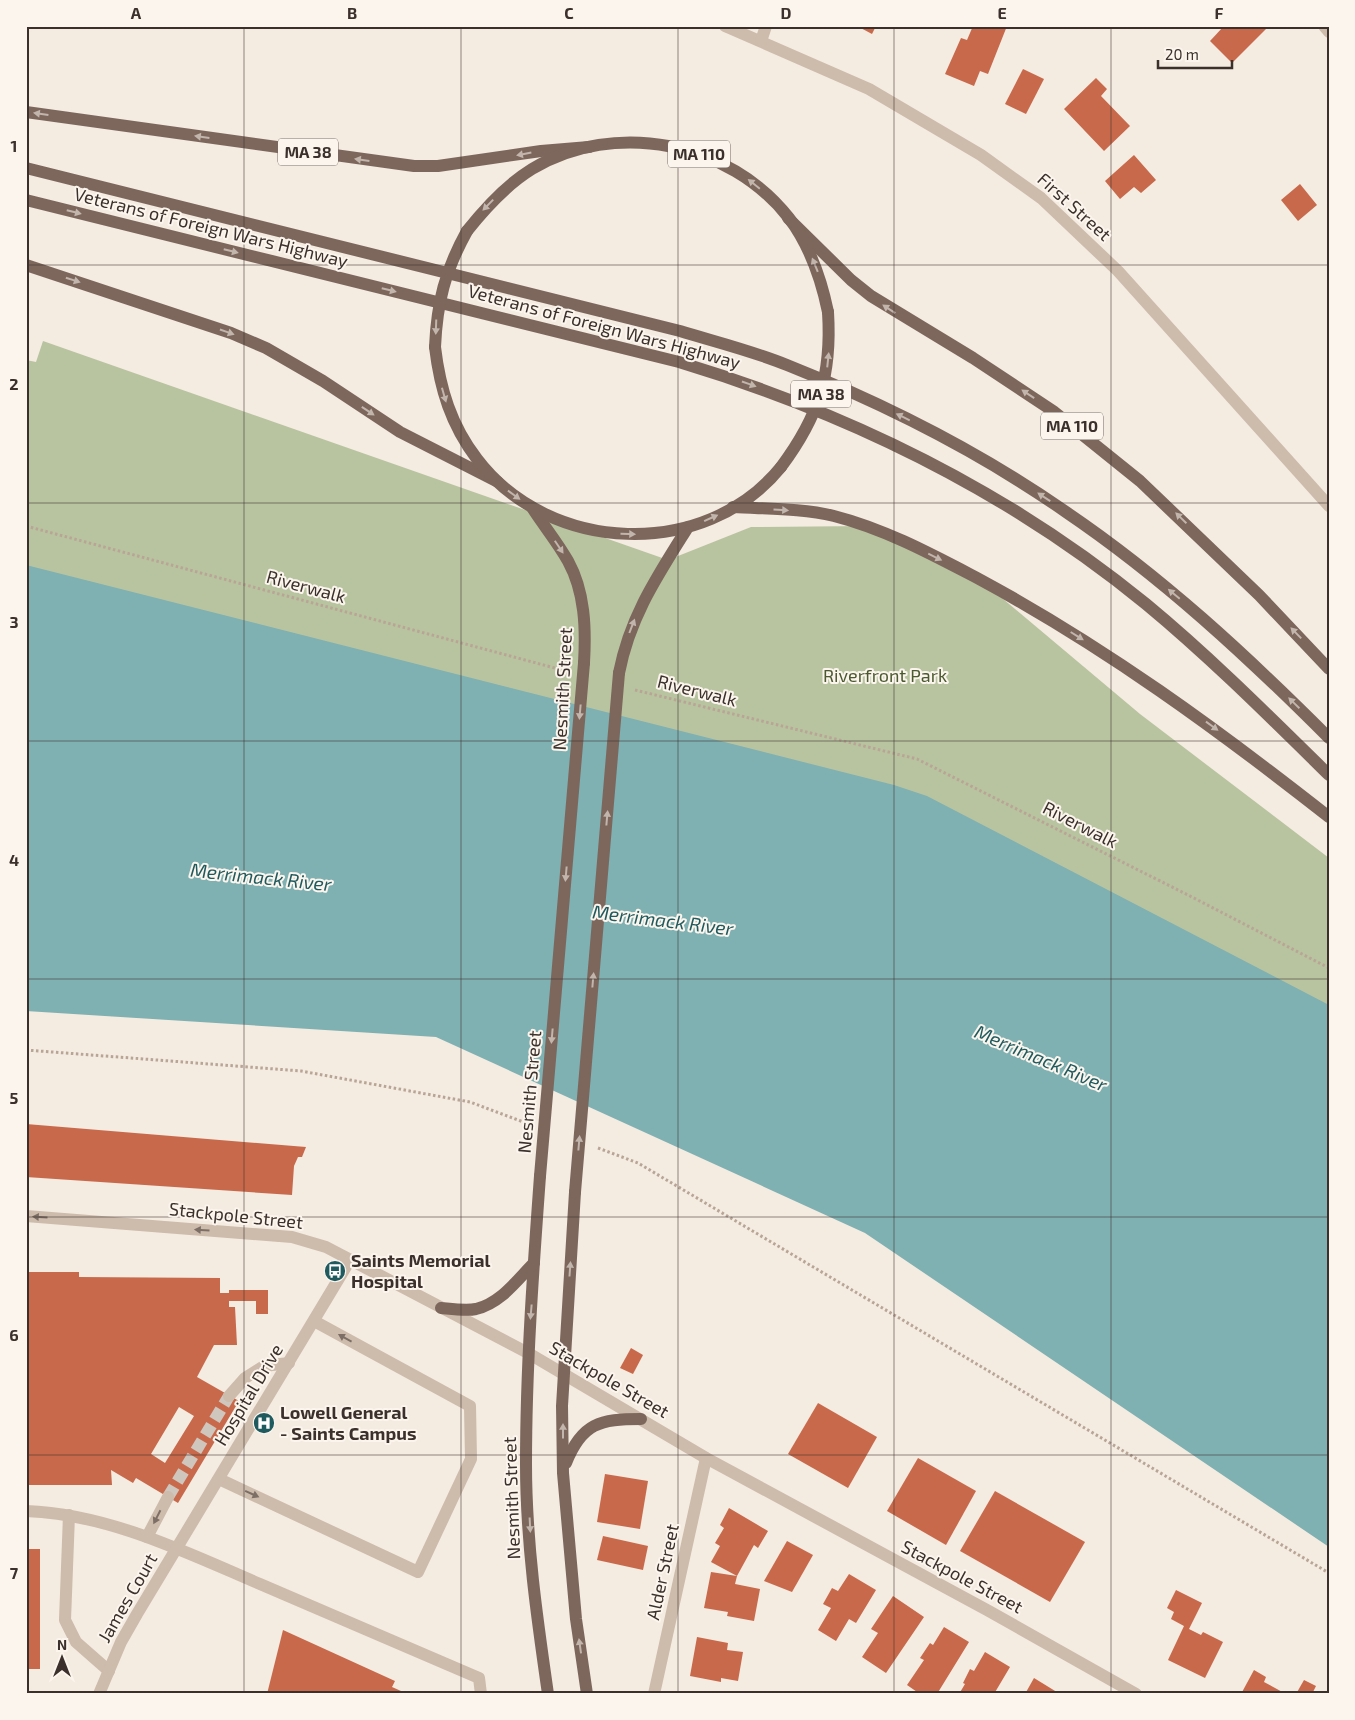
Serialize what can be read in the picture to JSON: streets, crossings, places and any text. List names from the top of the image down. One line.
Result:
{"streets":{"main road":["MA 38","MA 110","Veterans of Foreign Wars Highway","Nesmith Street"],"street":["First Street","Stackpole Street","Hospital Drive","Alder Street","James Court"],"path":["Riverwalk"]},"crossings":[["MA 38","MA 110"],["MA 110","Nesmith Street"],["Nesmith Street","Stackpole Street"],["Stackpole Street","Hospital Drive"],["Stackpole Street","Alder Street"],["Hospital Drive","James Court"]],"water":["Merrimack River"],"parks":["Riverfront Park"],"places":{"bus stop":["Saints Memorial Hospital"],"hospital":["Lowell General - Saints Campus"]},"scale_bar":"20 m","north":"top","grid":{"columns":["A","B","C","D","E","F"],"rows":["1","2","3","4","5","6","7"]}}
